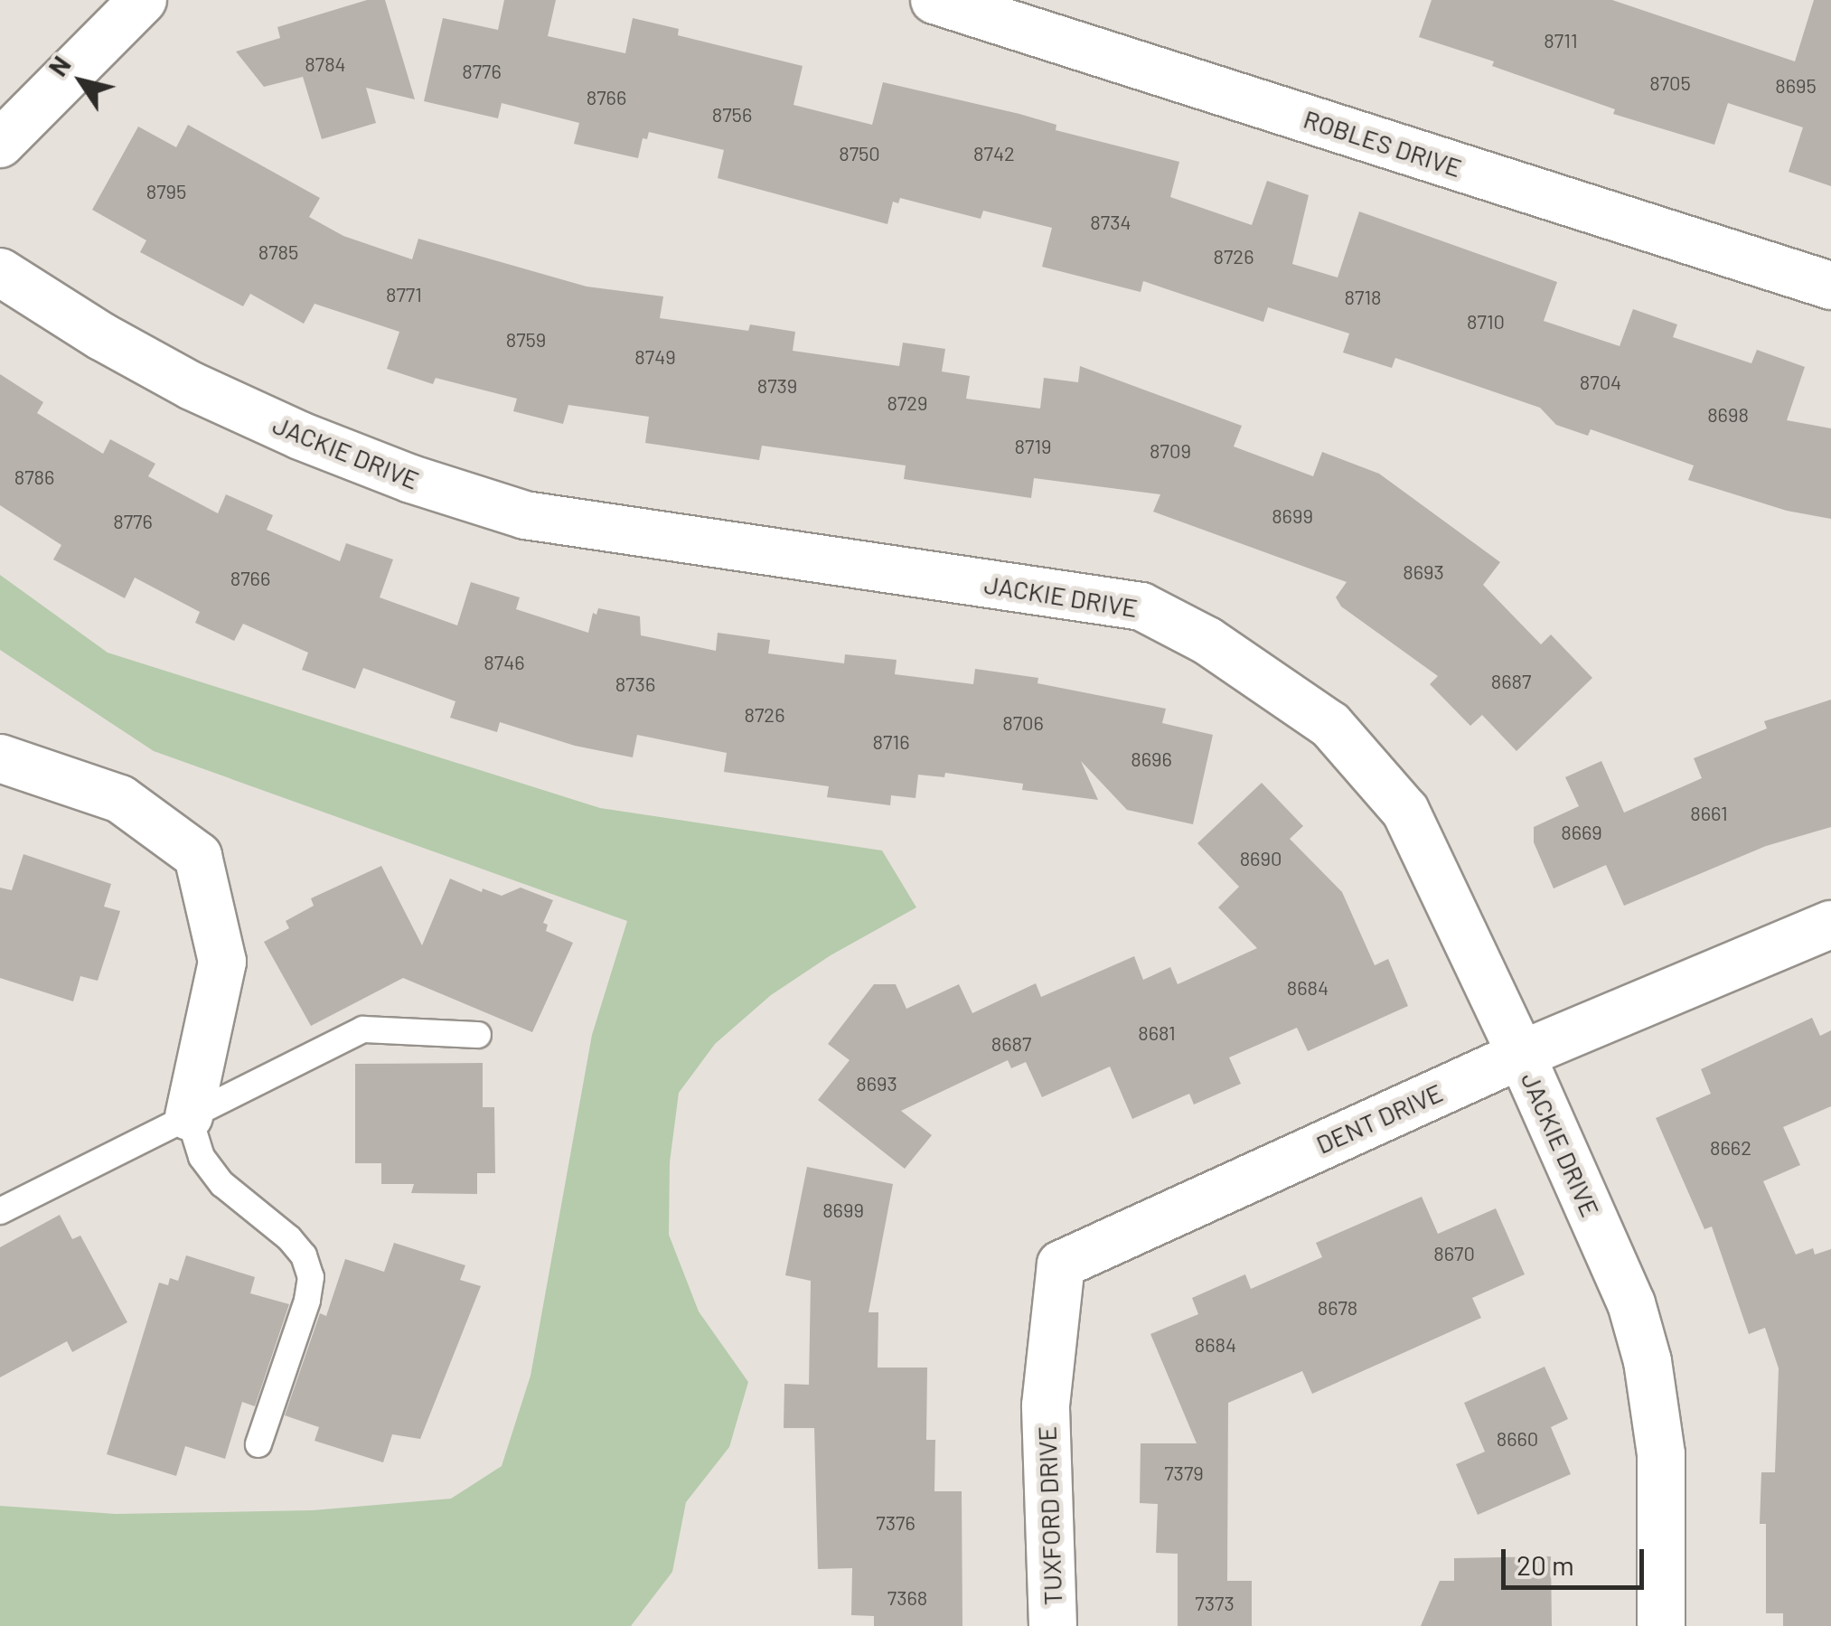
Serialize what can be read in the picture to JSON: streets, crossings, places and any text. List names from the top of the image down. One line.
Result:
{"streets":{"street":["ROBLES DRIVE","JACKIE DRIVE","DENT DRIVE","TUXFORD DRIVE"]},"crossings":[["JACKIE DRIVE","DENT DRIVE"],["DENT DRIVE","TUXFORD DRIVE"]],"house_numbers":["8711","8784","8776","8705","8695","8766","8756","8750","8742","8795","8734","8785","8726","8771","8718","8710","8759","8749","8704","8739","8729","8698","8719","8709","8786","8699","8776","8693","8766","8746","8687","8736","8726","8706","8716","8696","8661","8669","8690","8684","8681","8687","8693","8662","8699","8670","8678","8684","8660","7379","7376","7368","7373"],"scale_bar":"20 m","north":"top left"}
